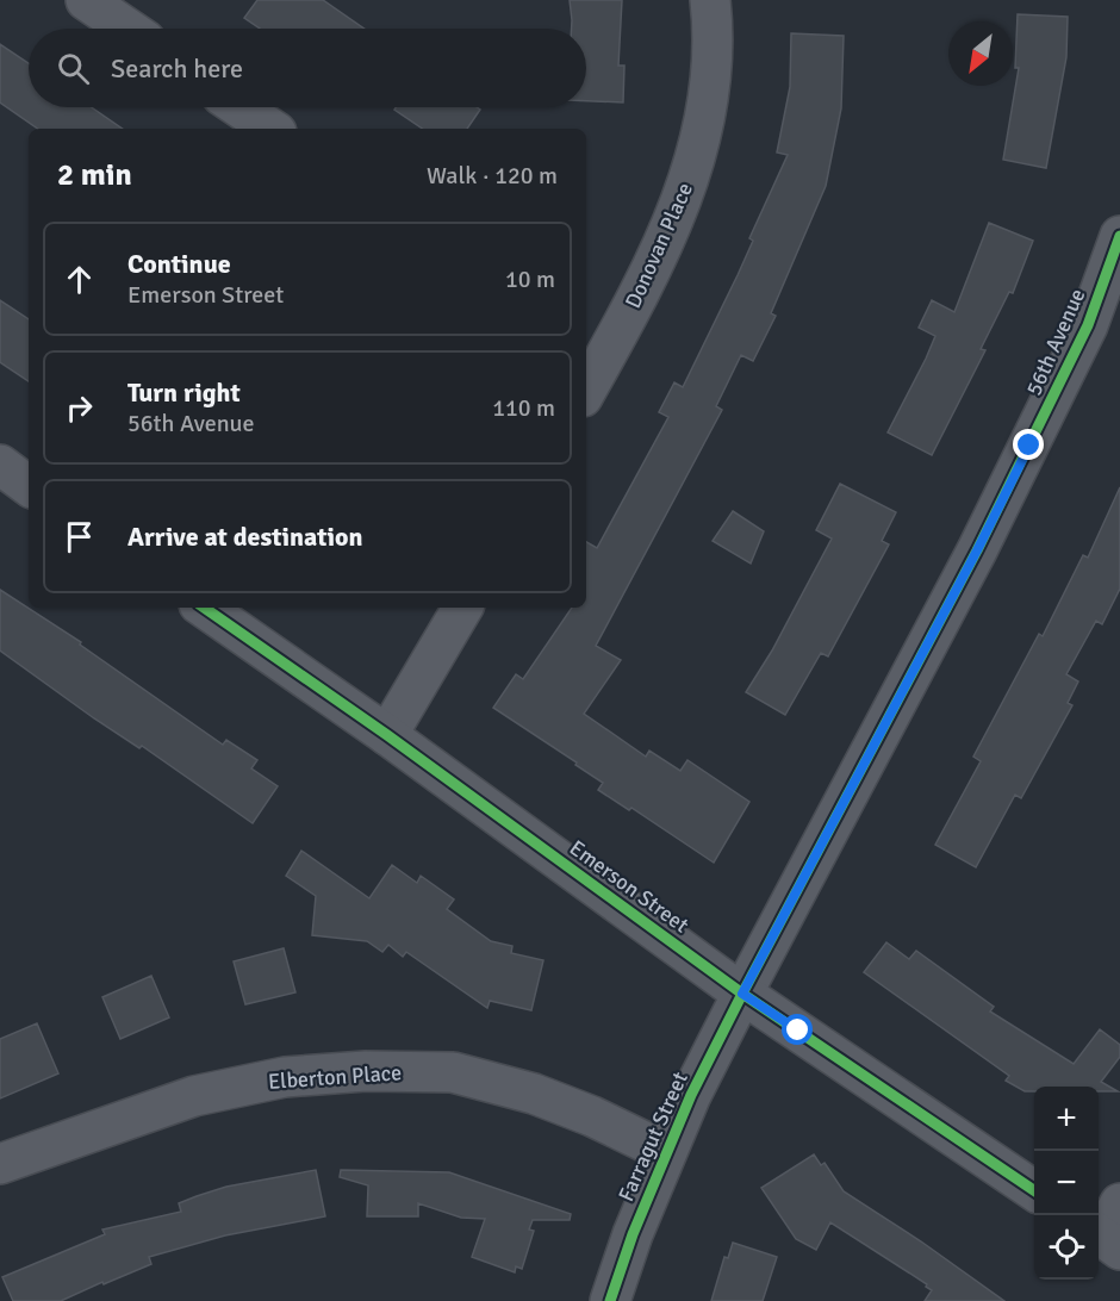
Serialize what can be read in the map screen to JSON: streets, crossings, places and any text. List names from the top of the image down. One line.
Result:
{"streets":{"street":["Donovan Place","56th Avenue","Emerson Street","Elberton Place","Farragut Street"]},"crossings":[["56th Avenue","Emerson Street"],["56th Avenue","Farragut Street"],["Emerson Street","Farragut Street"],["Elberton Place","Farragut Street"]],"north":"bottom left","page":{"search":"Search here","heading":["2 min","Walk · 120 m"],"list":[["Continue","Emerson Street","10 m"],["Turn right","56th Avenue","110 m"],"Arrive at destination"],"map_buttons":["+","−"]}}
